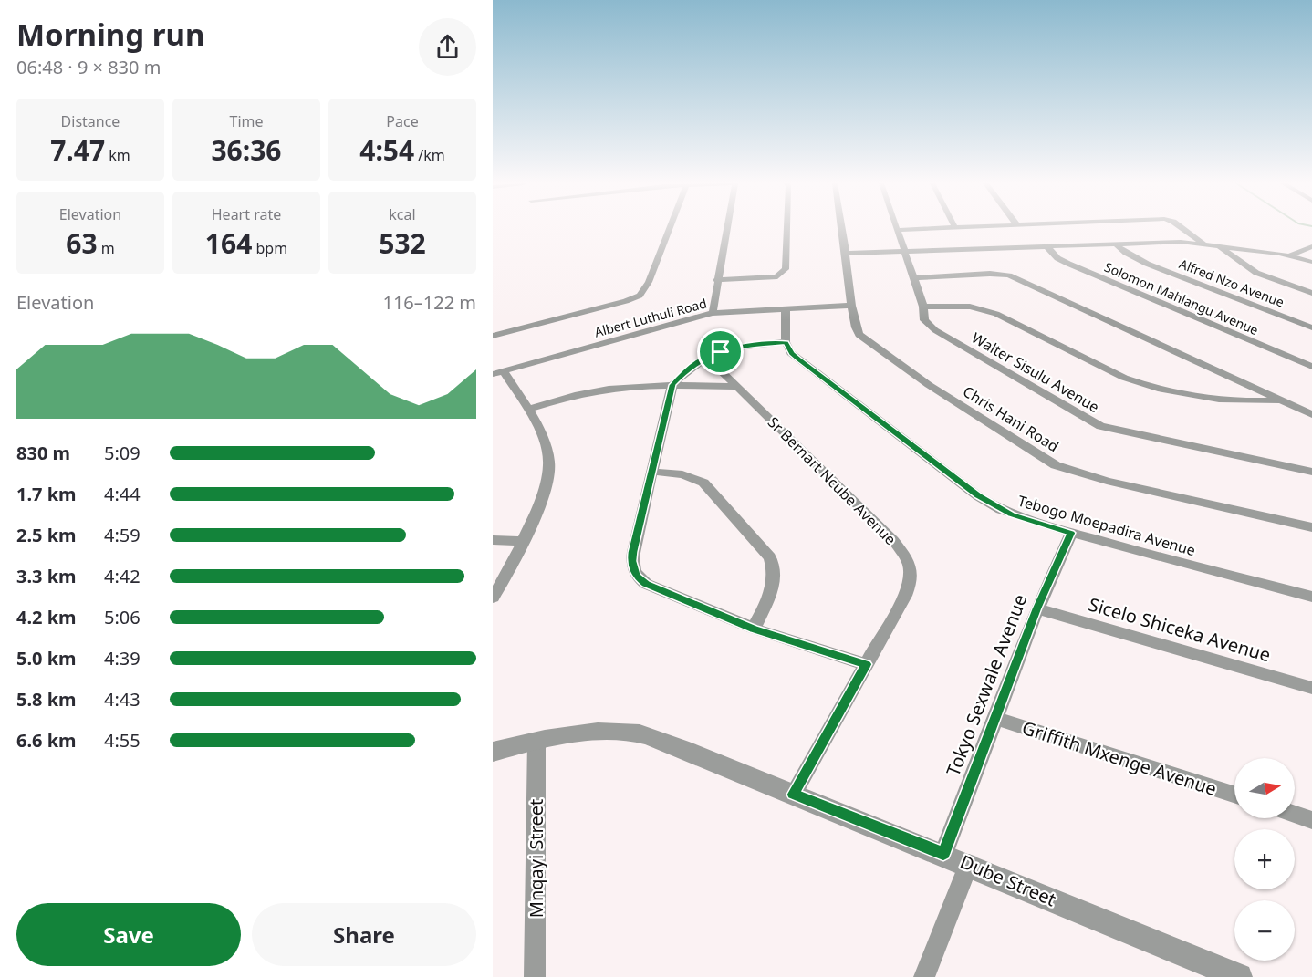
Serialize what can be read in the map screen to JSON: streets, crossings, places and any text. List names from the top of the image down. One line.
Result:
{"streets":{"street":["Alfred Nzo Avenue","Solomon Mahlangu Avenue","Albert Luthuli Road","Walter Sisulu Avenue","Chris Hani Road","Sr Bernart Ncube Avenue","Tebogo Moepadira Avenue","Sicelo Shiceka Avenue","Tokyo Sexwale Avenue","Griffith Mxenge Avenue","Mnqayi Street","Dube Street"]},"crossings":[["Albert Luthuli Road","Chris Hani Road"],["Sr Bernart Ncube Avenue","Dube Street"],["Tebogo Moepadira Avenue","Tokyo Sexwale Avenue"],["Sicelo Shiceka Avenue","Tokyo Sexwale Avenue"],["Tokyo Sexwale Avenue","Griffith Mxenge Avenue"],["Tokyo Sexwale Avenue","Dube Street"],["Mnqayi Street","Dube Street"]],"north":"right","page":{"heading":["Morning run","06:48 · 9 × 830 m"],"stats":[["Distance","7.47 km"],["Time","36:36"],["Pace","4:54 /km"],["Elevation","63 m"],["Heart rate","164 bpm"],["kcal","532"]],"chart":["Elevation","116–122 m"],"list":[{"name":"830 m","note":"5:09"},{"name":"1.7 km","note":"4:44"},{"name":"2.5 km","note":"4:59"},{"name":"3.3 km","note":"4:42"},{"name":"4.2 km","note":"5:06"},{"name":"5.0 km","note":"4:39"},{"name":"5.8 km","note":"4:43"},{"name":"6.6 km","note":"4:55"}],"map_buttons":["+","−"],"buttons":["Save","Share"]}}
